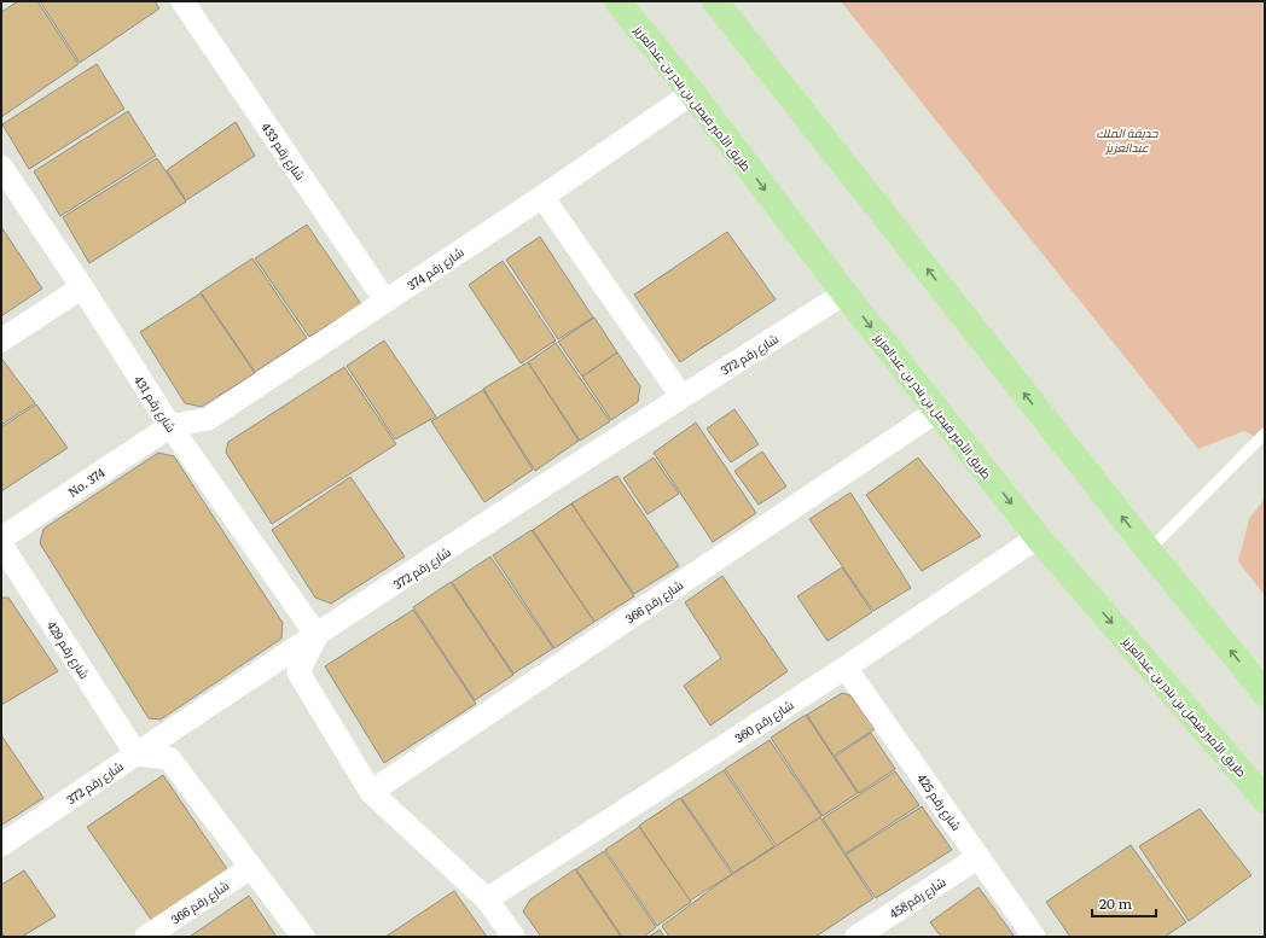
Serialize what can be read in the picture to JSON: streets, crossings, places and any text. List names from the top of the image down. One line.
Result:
{"streets":{"main road":["طريق الأمير فيصل بن بندر بن عبدالعزيز"],"street":["شارع رقم 433","شارع رقم 374","شارع رقم 372","شارع رقم 431","No. 374","شارع رقم 366","شارع رقم 429","شارع رقم 360","شارع رقم 425","شارع رقم458"]},"crossings":[["طريق الأمير فيصل بن بندر بن عبدالعزيز","شارع رقم 374"],["طريق الأمير فيصل بن بندر بن عبدالعزيز","شارع رقم 372"],["طريق الأمير فيصل بن بندر بن عبدالعزيز","شارع رقم 366"],["طريق الأمير فيصل بن بندر بن عبدالعزيز","شارع رقم 360"],["شارع رقم 433","شارع رقم 374"],["شارع رقم 374","شارع رقم 431"],["شارع رقم 374","No. 374"],["شارع رقم 372","شارع رقم 431"],["شارع رقم 372","شارع رقم 429"],["شارع رقم 431","No. 374"],["شارع رقم 360","شارع رقم 425"],["شارع رقم 425","شارع رقم458"]],"parks":["حديقة الملك عبدالعزيز"],"scale_bar":"20 m"}
